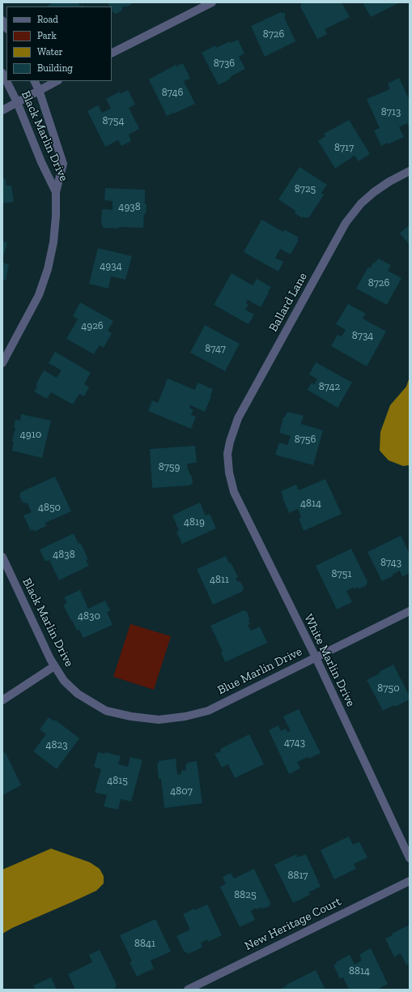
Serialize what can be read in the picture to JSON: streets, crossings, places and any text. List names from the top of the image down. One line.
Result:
{"streets":{"street":["Black Marlin Drive","Ballard Lane","White Marlin Drive","Blue Marlin Drive","New Heritage Court"]},"crossings":[["Black Marlin Drive","Blue Marlin Drive"],["Ballard Lane","White Marlin Drive"],["White Marlin Drive","Blue Marlin Drive"]],"house_numbers":["8726","8736","8746","8713","8754","8717","8725","4938","4934","8726","4926","8734","8747","8742","4910","8756","8759","4814","4850","4819","4838","8743","8751","4811","4830","8750","4743","4823","4815","4807","8817","8825","8841","8814"],"legend":["Road","Park","Water","Building"]}
